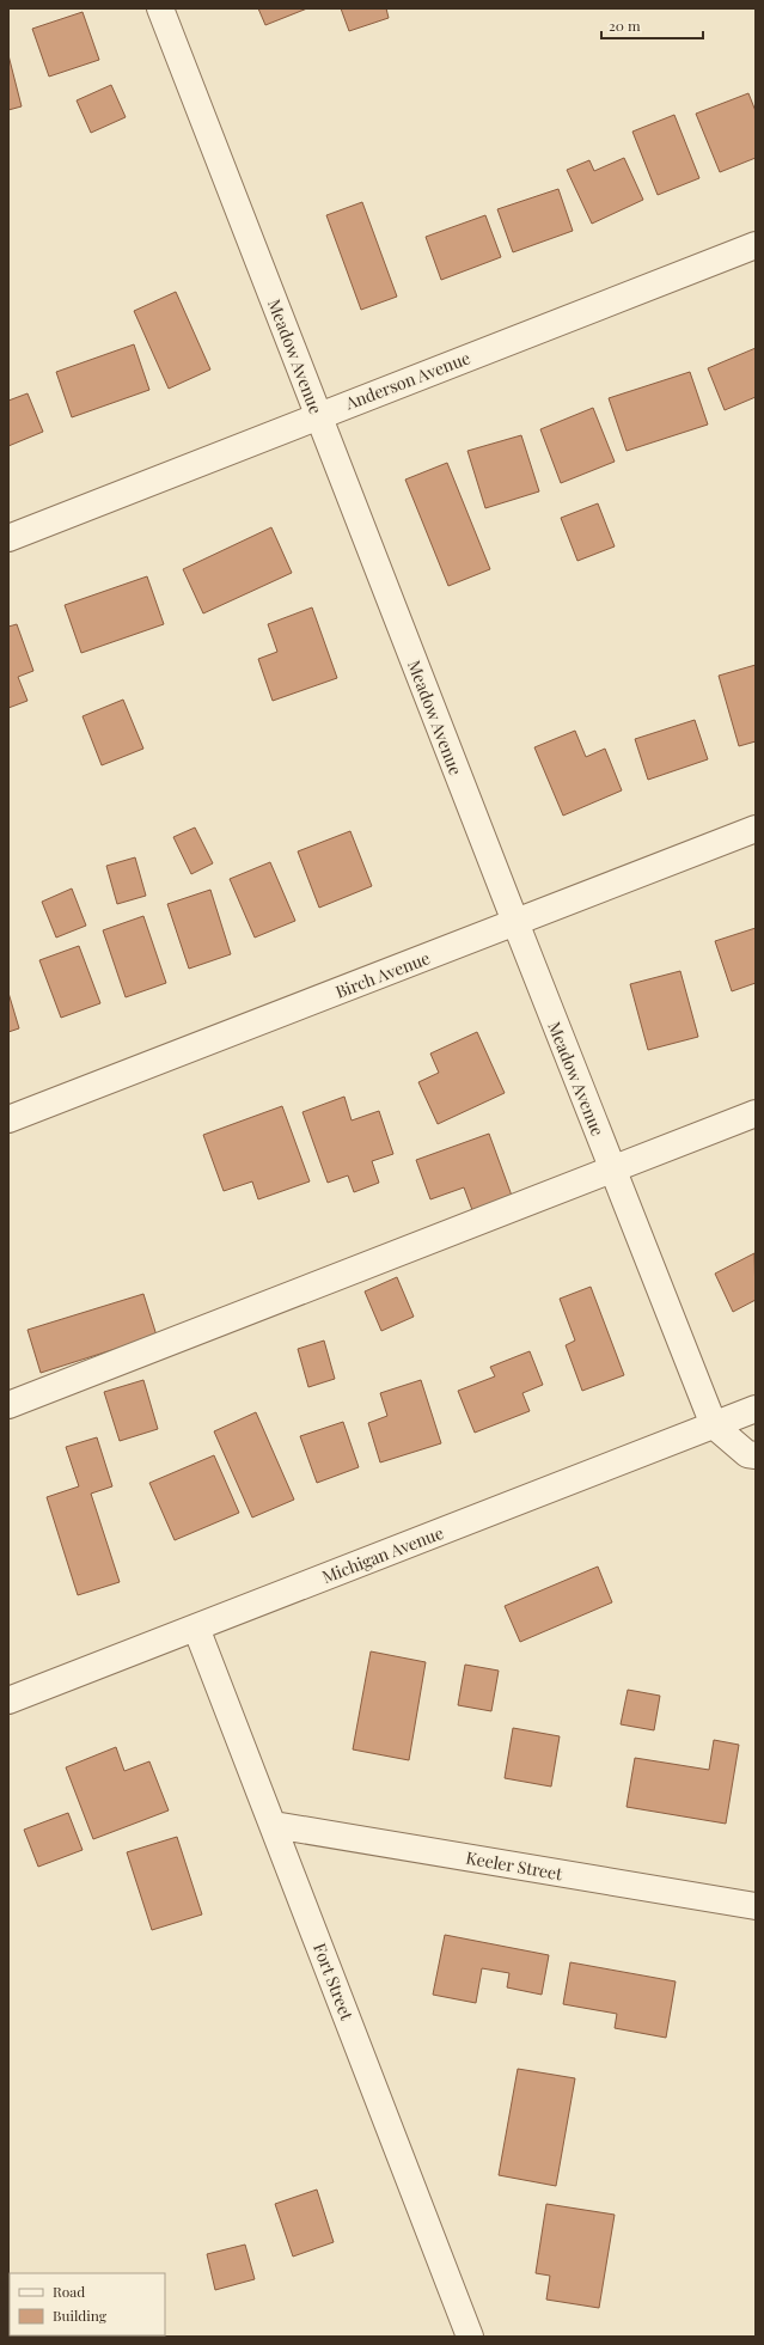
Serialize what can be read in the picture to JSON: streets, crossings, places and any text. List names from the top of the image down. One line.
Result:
{"streets":{"street":["Meadow Avenue","Anderson Avenue","Birch Avenue","Michigan Avenue","Keeler Street","Fort Street"]},"crossings":[["Meadow Avenue","Anderson Avenue"],["Meadow Avenue","Birch Avenue"],["Meadow Avenue","Michigan Avenue"],["Michigan Avenue","Fort Street"],["Keeler Street","Fort Street"]],"legend":["Road","Building"],"scale_bar":"20 m"}
